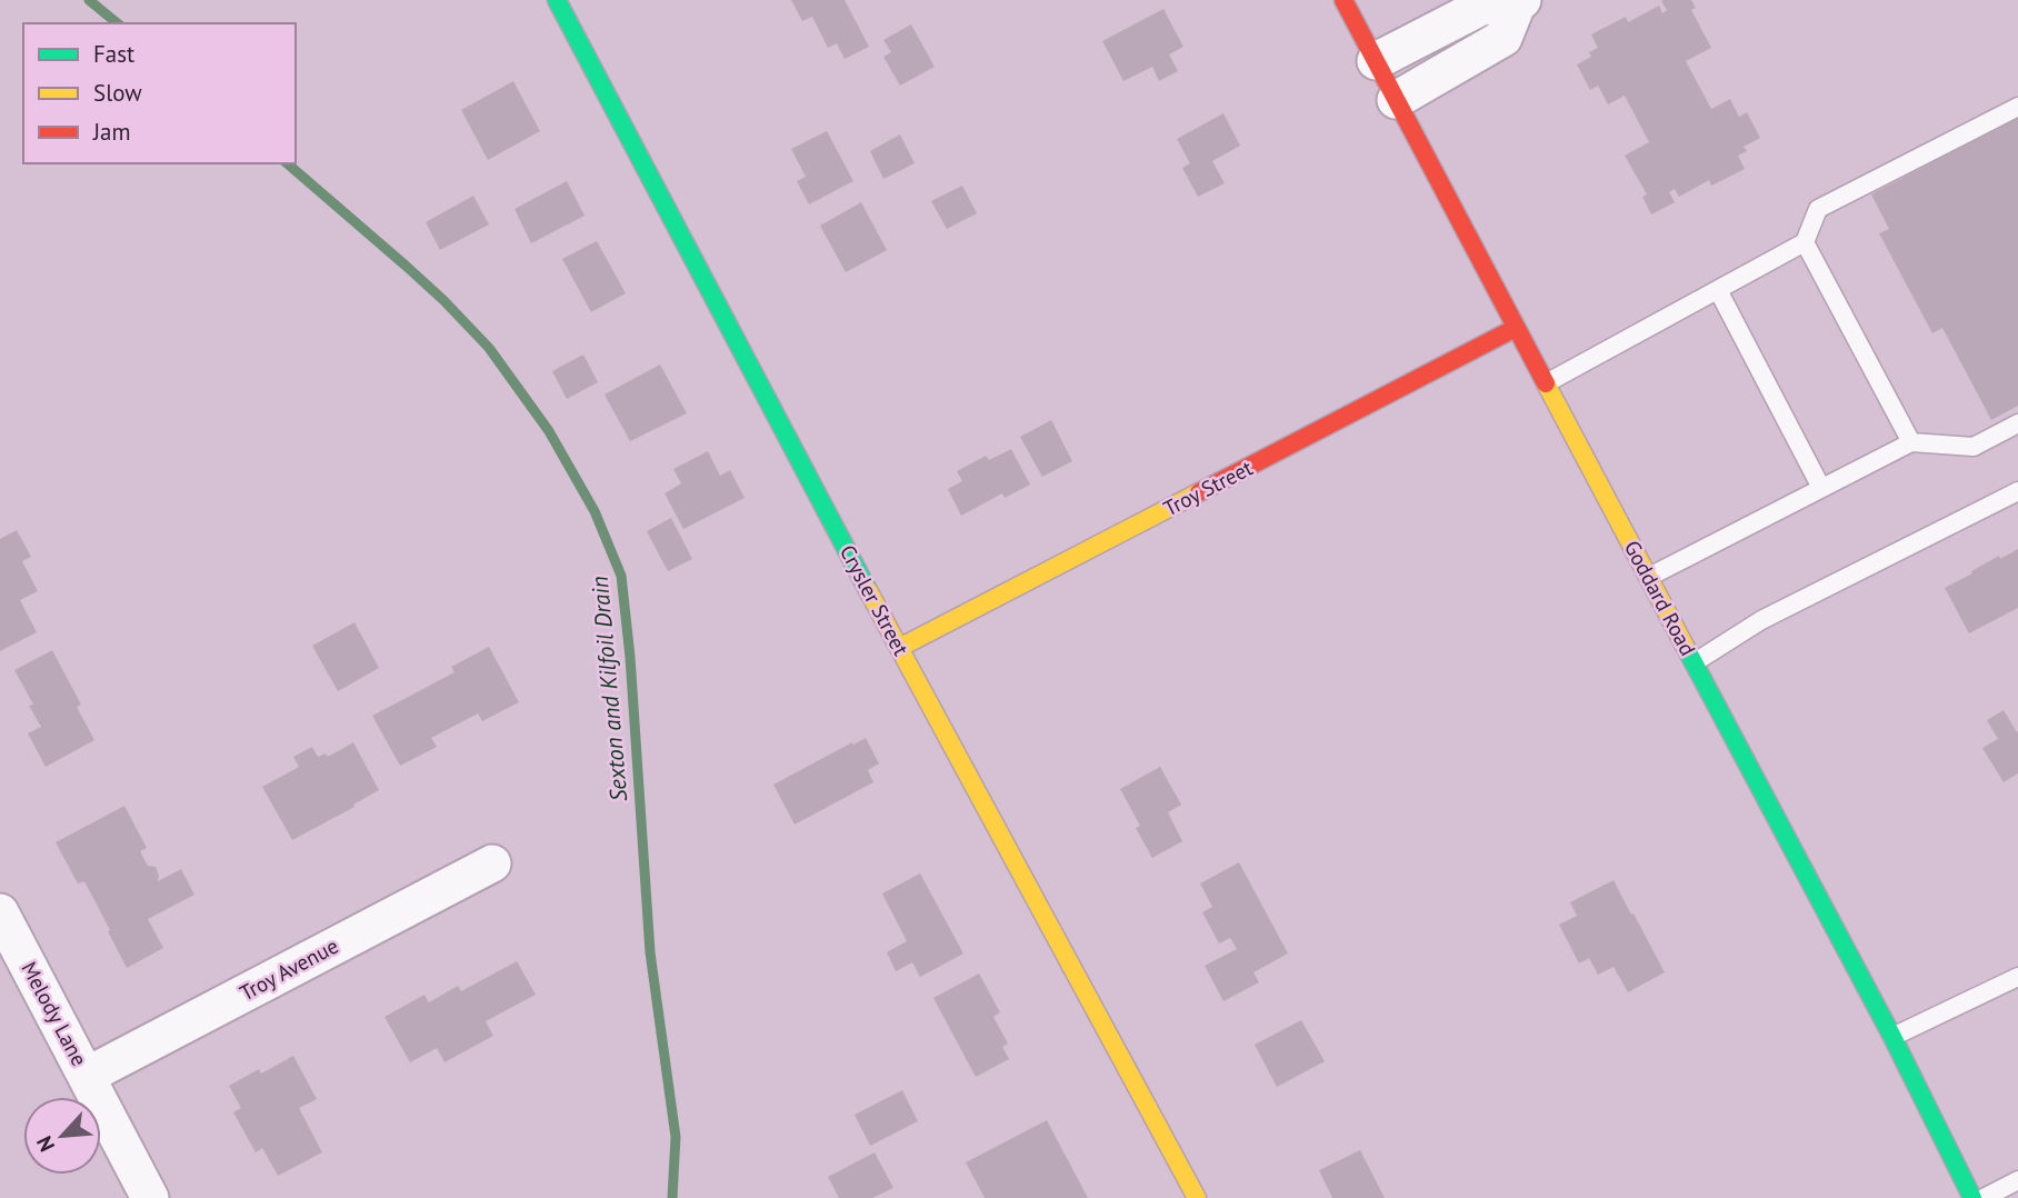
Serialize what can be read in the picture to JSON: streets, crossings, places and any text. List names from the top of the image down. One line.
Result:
{"streets":{"street":["Troy Street","Goddard Road","Crysler Street","Troy Avenue","Melody Lane"]},"crossings":[["Troy Street","Goddard Road"],["Troy Street","Crysler Street"],["Troy Avenue","Melody Lane"]],"water":["Sexton and Kilfoil Drain"],"legend":["Fast","Slow","Jam"],"north":"bottom left"}
